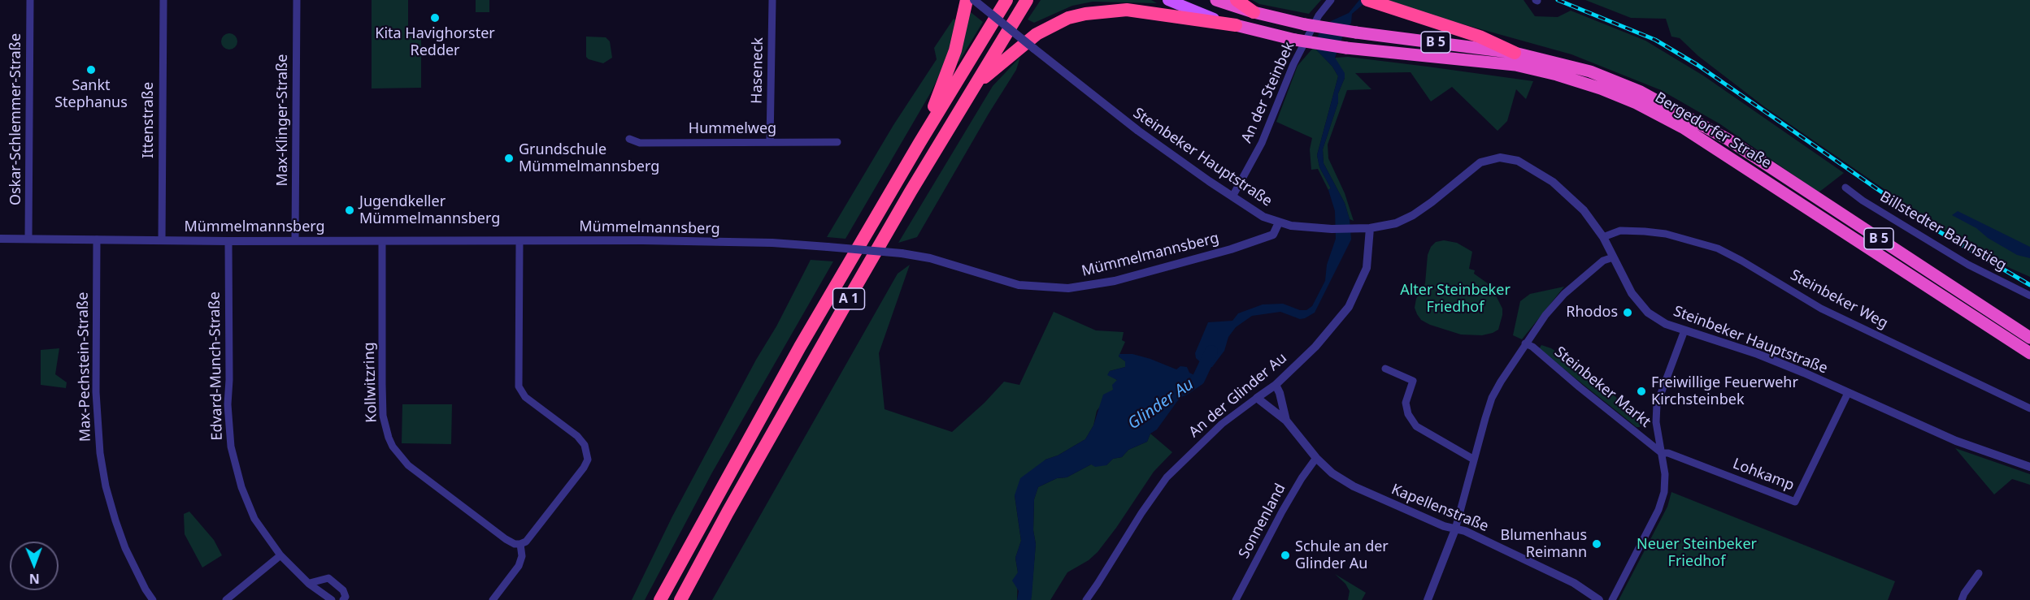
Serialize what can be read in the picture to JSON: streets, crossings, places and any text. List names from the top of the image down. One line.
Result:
{"streets":{"highway":["B 5","Bergedorfer Straße","A 1"],"street":["Haseneck","An der Steinbek","Oskar-Schlemmer-Straße","Ittenstraße","Max-Klinger-Straße","Hummelweg","Steinbeker Hauptstraße","Mümmelmannsberg","Billstedter Bahnstieg","Steinbeker Weg","Edvard-Munch-Straße","Max-Pechstein-Straße","Kollwitzring","Steinbeker Markt","An der Glinder Au","Lohkamp","Kapellenstraße","Sonnenland"]},"crossings":[["Haseneck","Hummelweg"],["An der Steinbek","Steinbeker Hauptstraße"],["Oskar-Schlemmer-Straße","Mümmelmannsberg"],["Ittenstraße","Mümmelmannsberg"],["Max-Klinger-Straße","Mümmelmannsberg"],["Steinbeker Hauptstraße","Mümmelmannsberg"],["Steinbeker Hauptstraße","Steinbeker Weg"],["Steinbeker Hauptstraße","An der Glinder Au"],["Steinbeker Hauptstraße","Lohkamp"],["Mümmelmannsberg","Edvard-Munch-Straße"],["Mümmelmannsberg","Max-Pechstein-Straße"],["Mümmelmannsberg","Kollwitzring"],["Steinbeker Markt","Lohkamp"],["An der Glinder Au","Kapellenstraße"],["Kapellenstraße","Sonnenland"]],"water":["Glinder Au"],"parks":["Alter Steinbeker Friedhof","Neuer Steinbeker Friedhof"],"places":["Kita Havighorster Redder","Sankt Stephanus","Grundschule Mümmelmannsberg","Jugendkeller Mümmelmannsberg","Rhodos","Freiwillige Feuerwehr Kirchsteinbek","Blumenhaus Reimann","Schule an der Glinder Au"],"north":"bottom"}
